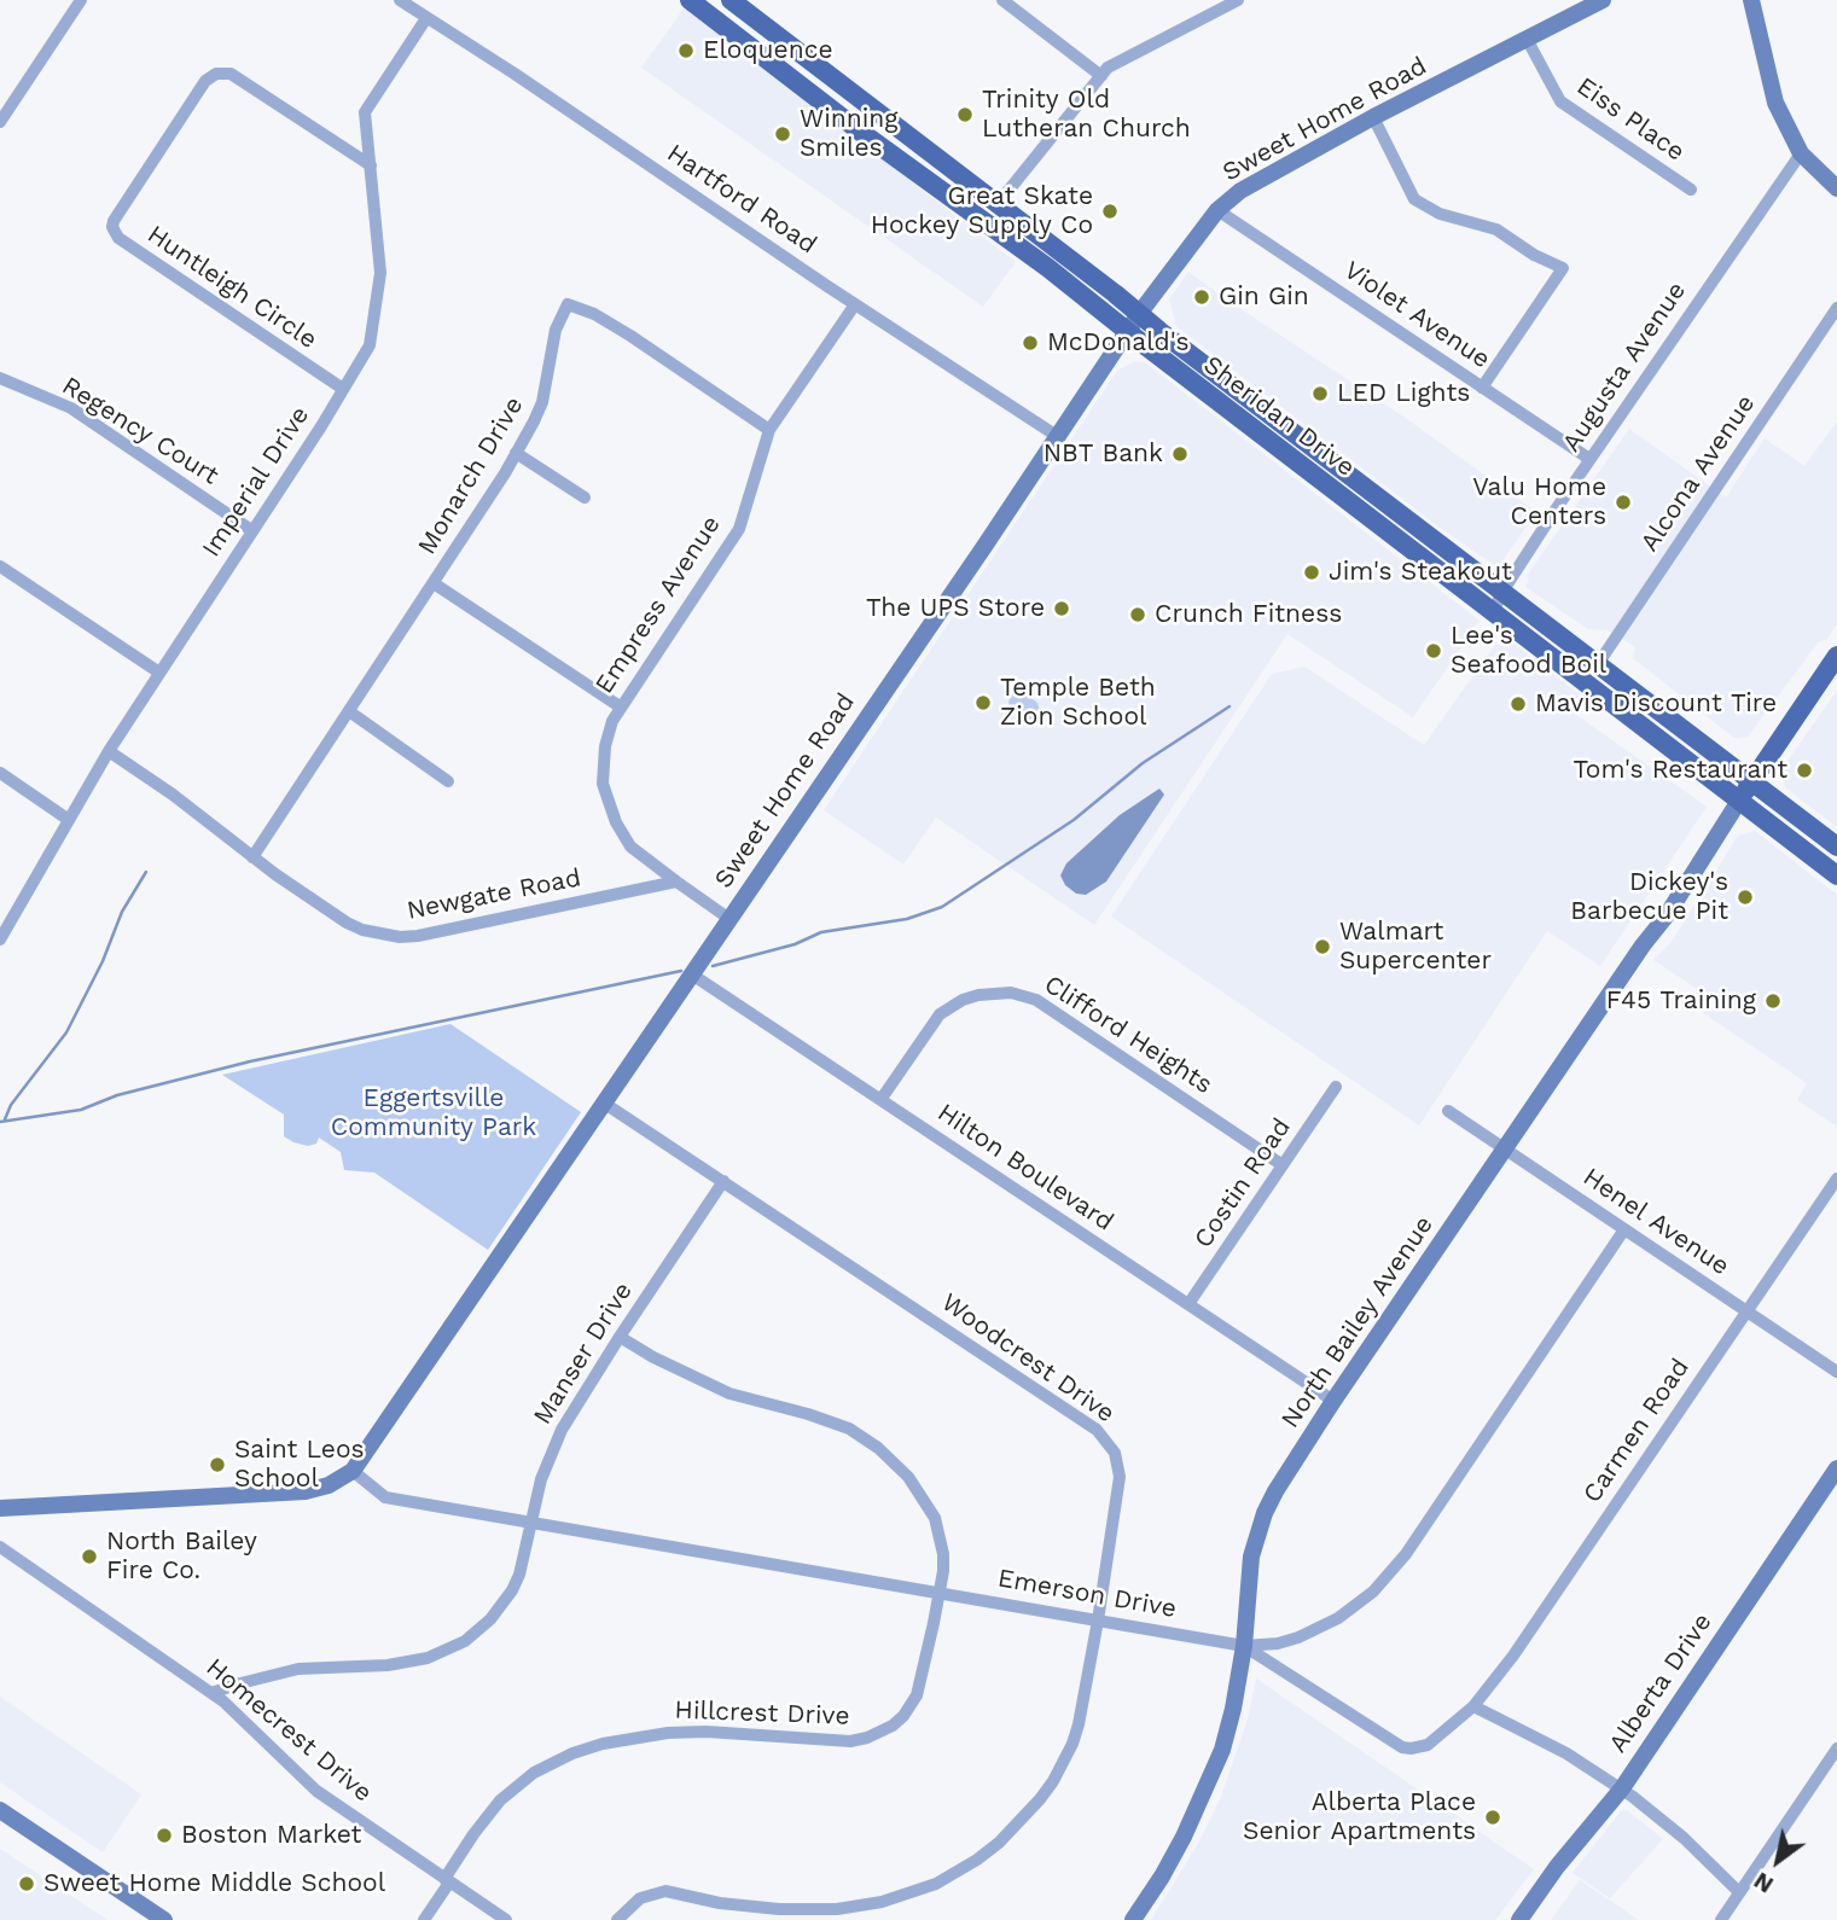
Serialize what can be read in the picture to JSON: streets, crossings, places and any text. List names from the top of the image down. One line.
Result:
{"streets":{"main road":["Sheridan Drive"],"street":["Sweet Home Road","Eiss Place","Hartford Road","Huntleigh Circle","Violet Avenue","Augusta Avenue","Regency Court","Alcona Avenue","Monarch Drive","Imperial Drive","Empress Avenue","Newgate Road","Clifford Heights","Hilton Boulevard","Costin Road","Henel Avenue","North Bailey Avenue","Manser Drive","Woodcrest Drive","Carmen Road","Emerson Drive","Alberta Drive","Hillcrest Drive","Homecrest Drive"]},"crossings":[["Sweet Home Road","Eiss Place"],["Sweet Home Road","Hartford Road"],["Sweet Home Road","Violet Avenue"],["Sweet Home Road","Sheridan Drive"],["Sweet Home Road","Hilton Boulevard"],["Sweet Home Road","Woodcrest Drive"],["Sweet Home Road","Emerson Drive"],["Hartford Road","Imperial Drive"],["Hartford Road","Empress Avenue"],["Huntleigh Circle","Imperial Drive"],["Violet Avenue","Augusta Avenue"],["Augusta Avenue","Sheridan Drive"],["Sheridan Drive","Alcona Avenue"],["Sheridan Drive","North Bailey Avenue"],["Regency Court","Imperial Drive"],["Monarch Drive","Empress Avenue"],["Monarch Drive","Newgate Road"],["Imperial Drive","Newgate Road"],["Empress Avenue","Newgate Road"],["Clifford Heights","Hilton Boulevard"],["Clifford Heights","Costin Road"],["Hilton Boulevard","Costin Road"],["Hilton Boulevard","North Bailey Avenue"],["Henel Avenue","North Bailey Avenue"],["Henel Avenue","Carmen Road"],["Henel Avenue","Emerson Drive"],["North Bailey Avenue","Carmen Road"],["North Bailey Avenue","Emerson Drive"],["Manser Drive","Woodcrest Drive"],["Manser Drive","Emerson Drive"],["Manser Drive","Hillcrest Drive"],["Manser Drive","Homecrest Drive"],["Woodcrest Drive","Emerson Drive"],["Carmen Road","Emerson Drive"],["Emerson Drive","Hillcrest Drive"],["Hillcrest Drive","Homecrest Drive"]],"parks":["Eggertsville Community Park"],"places":["Eloquence","Trinity Old Lutheran Church","Winning Smiles","Great Skate Hockey Supply Co","Gin Gin","McDonald's","LED Lights","NBT Bank","Valu Home Centers","Jim's Steakout","The UPS Store","Crunch Fitness","Lee's Seafood Boil","Temple Beth Zion School","Mavis Discount Tire","Tom's Restaurant","Dickey's Barbecue Pit","Walmart Supercenter","F45 Training","Saint Leos School","North Bailey Fire Co.","Alberta Place Senior Apartments","Boston Market","Sweet Home Middle School"],"north":"bottom left"}
